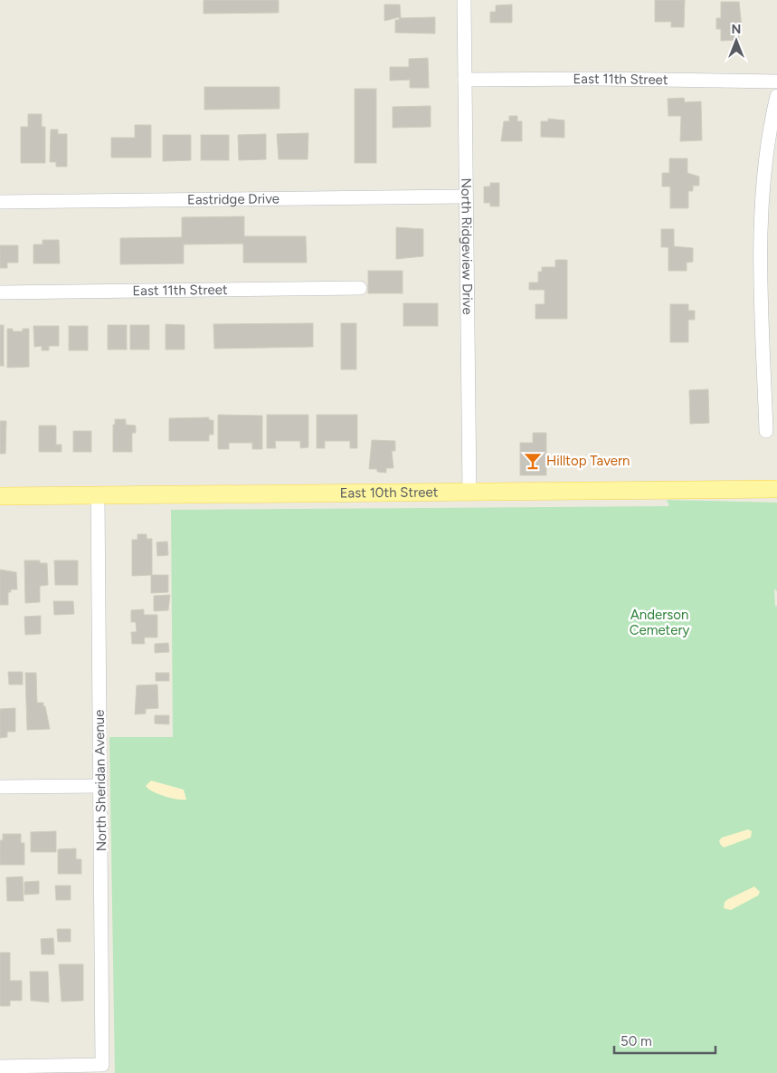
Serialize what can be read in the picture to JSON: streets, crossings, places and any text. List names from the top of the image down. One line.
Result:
{"streets":{"main road":["East 10th Street"],"street":["East 11th Street","Eastridge Drive","North Ridgeview Drive","North Sheridan Avenue"]},"crossings":[["East 11th Street","North Ridgeview Drive"],["Eastridge Drive","North Ridgeview Drive"],["North Ridgeview Drive","East 10th Street"],["East 10th Street","North Sheridan Avenue"]],"parks":["Anderson Cemetery"],"places":{"bar":["Hilltop Tavern"]},"scale_bar":"50 m","north":"top"}
